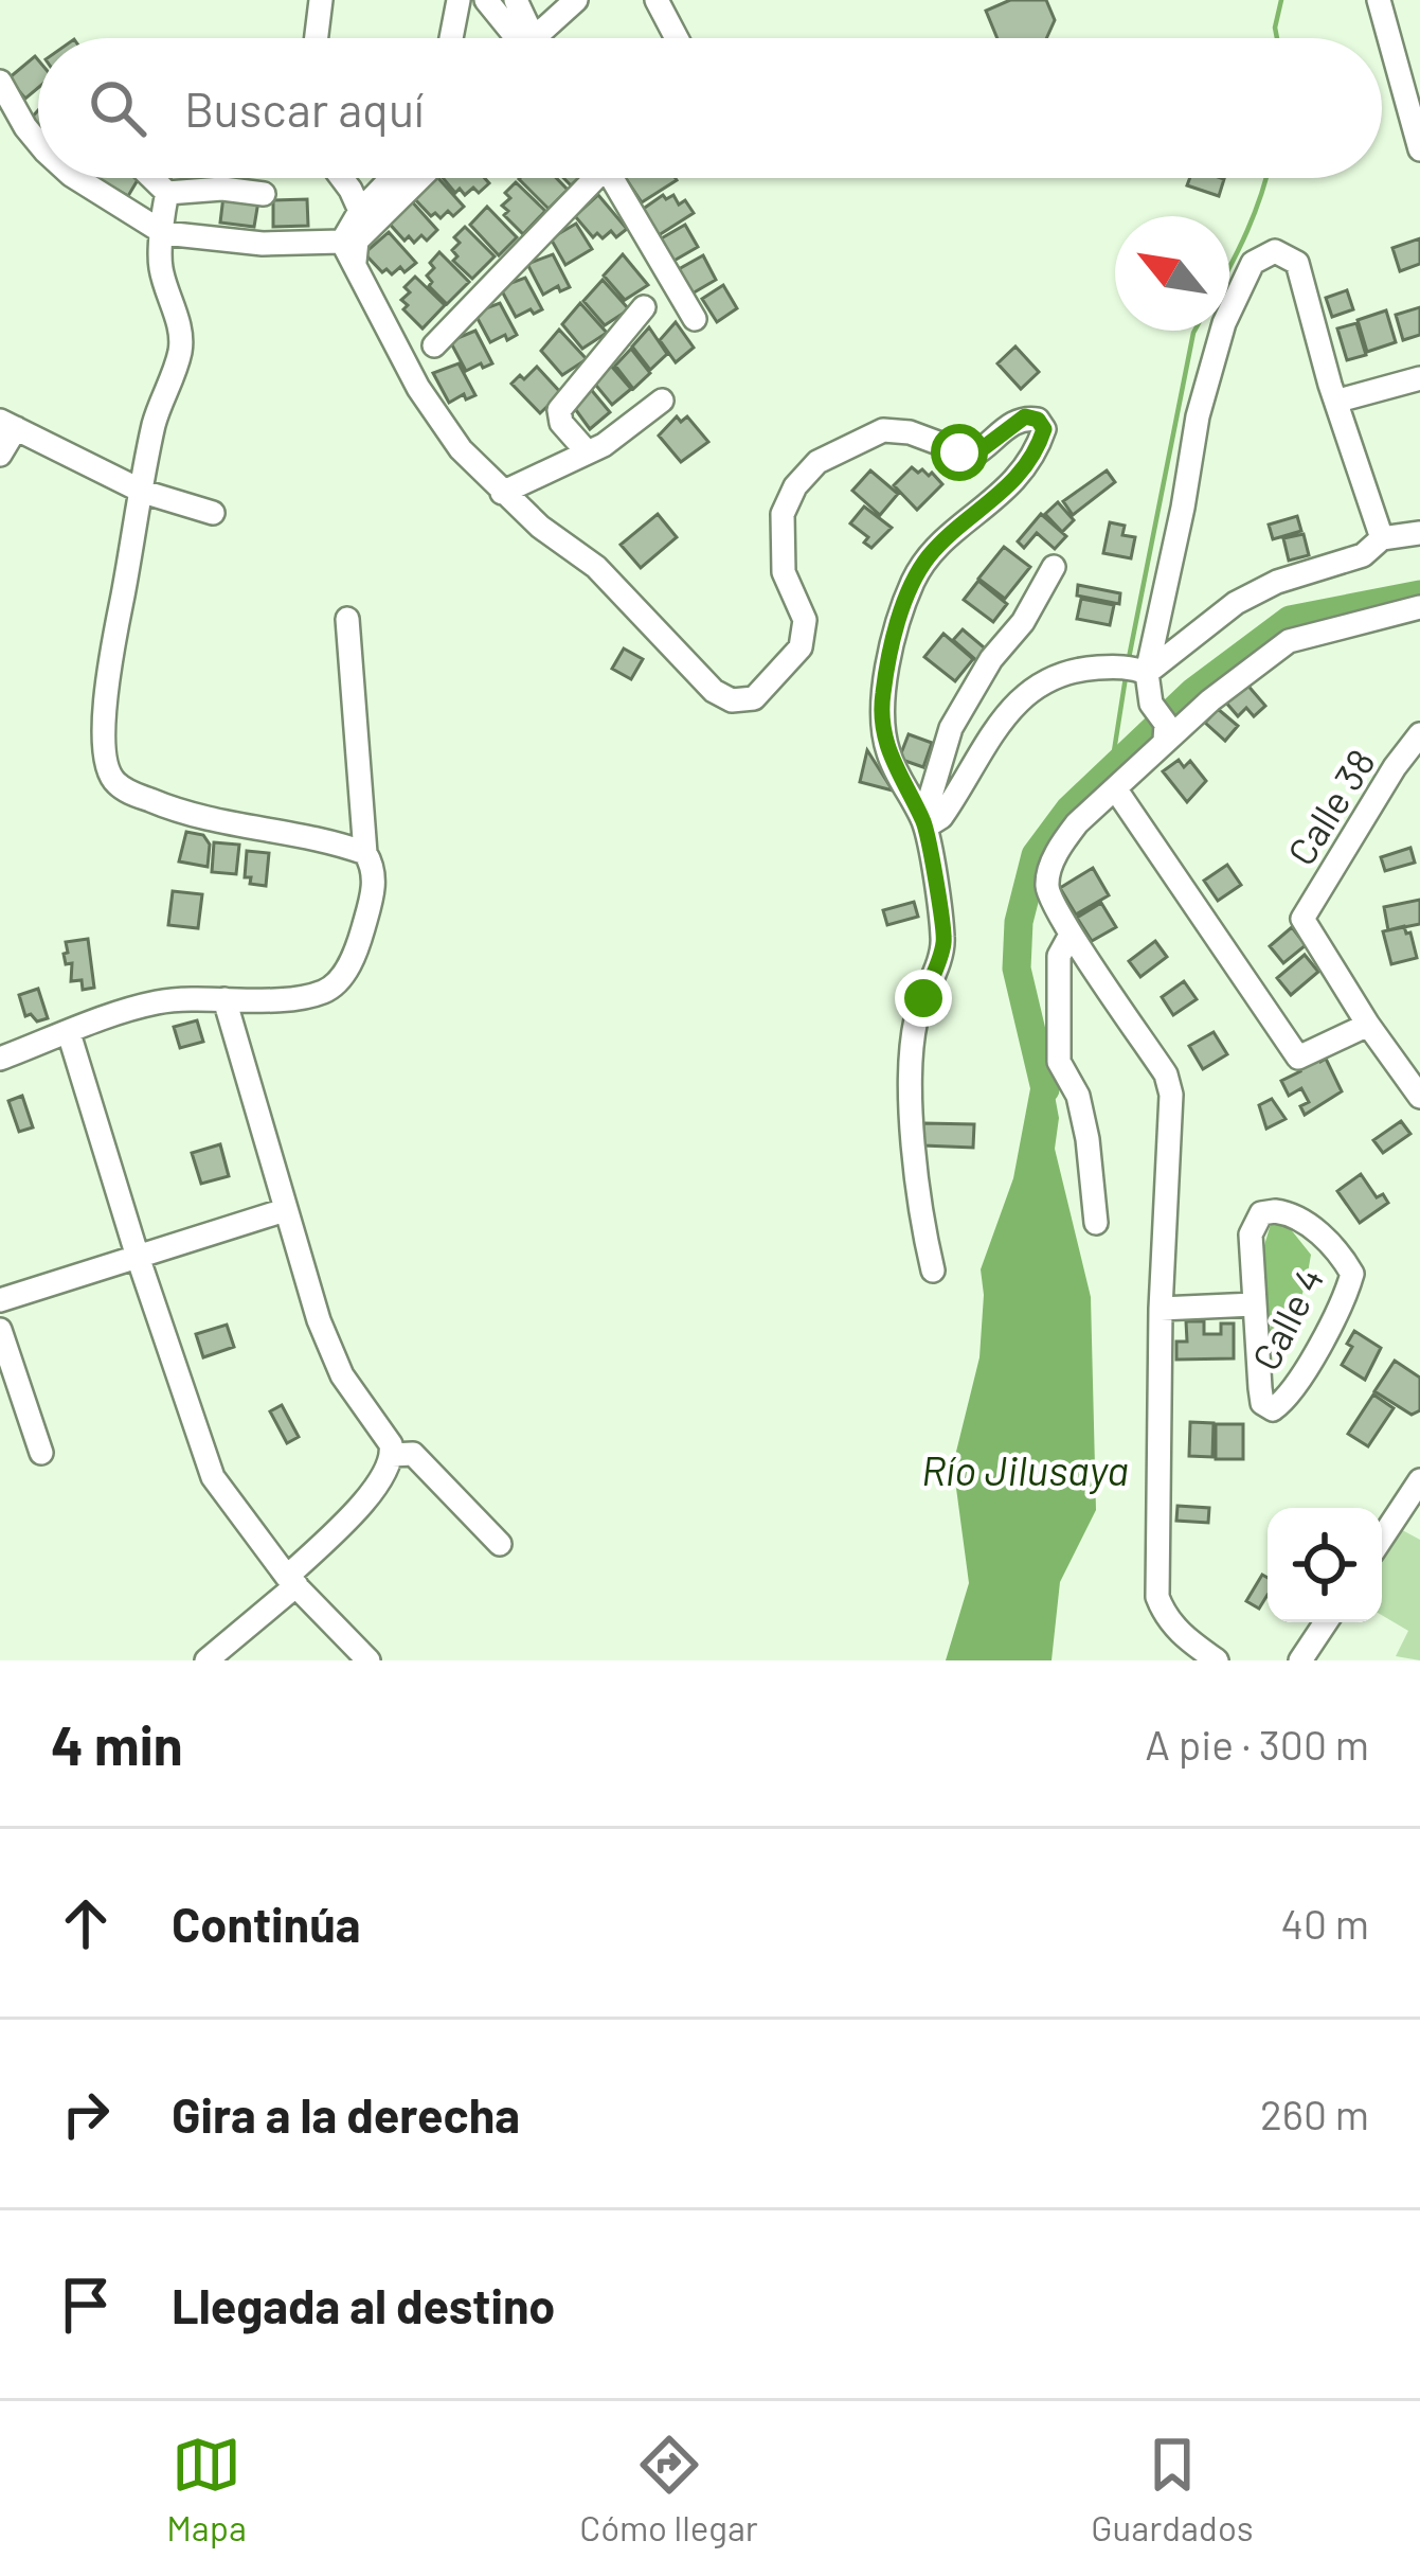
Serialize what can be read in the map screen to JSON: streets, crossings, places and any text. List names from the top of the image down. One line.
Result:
{"streets":{"street":["Calle 38","Calle 4"]},"water":["Río Jilusaya"],"north":"top left","page":{"search":"Buscar aquí","heading":["4 min","A pie · 300 m"],"list":[["Continúa","40 m"],["Gira a la derecha","260 m"],"Llegada al destino"],"nav":["Mapa","Cómo llegar","Guardados"]}}
